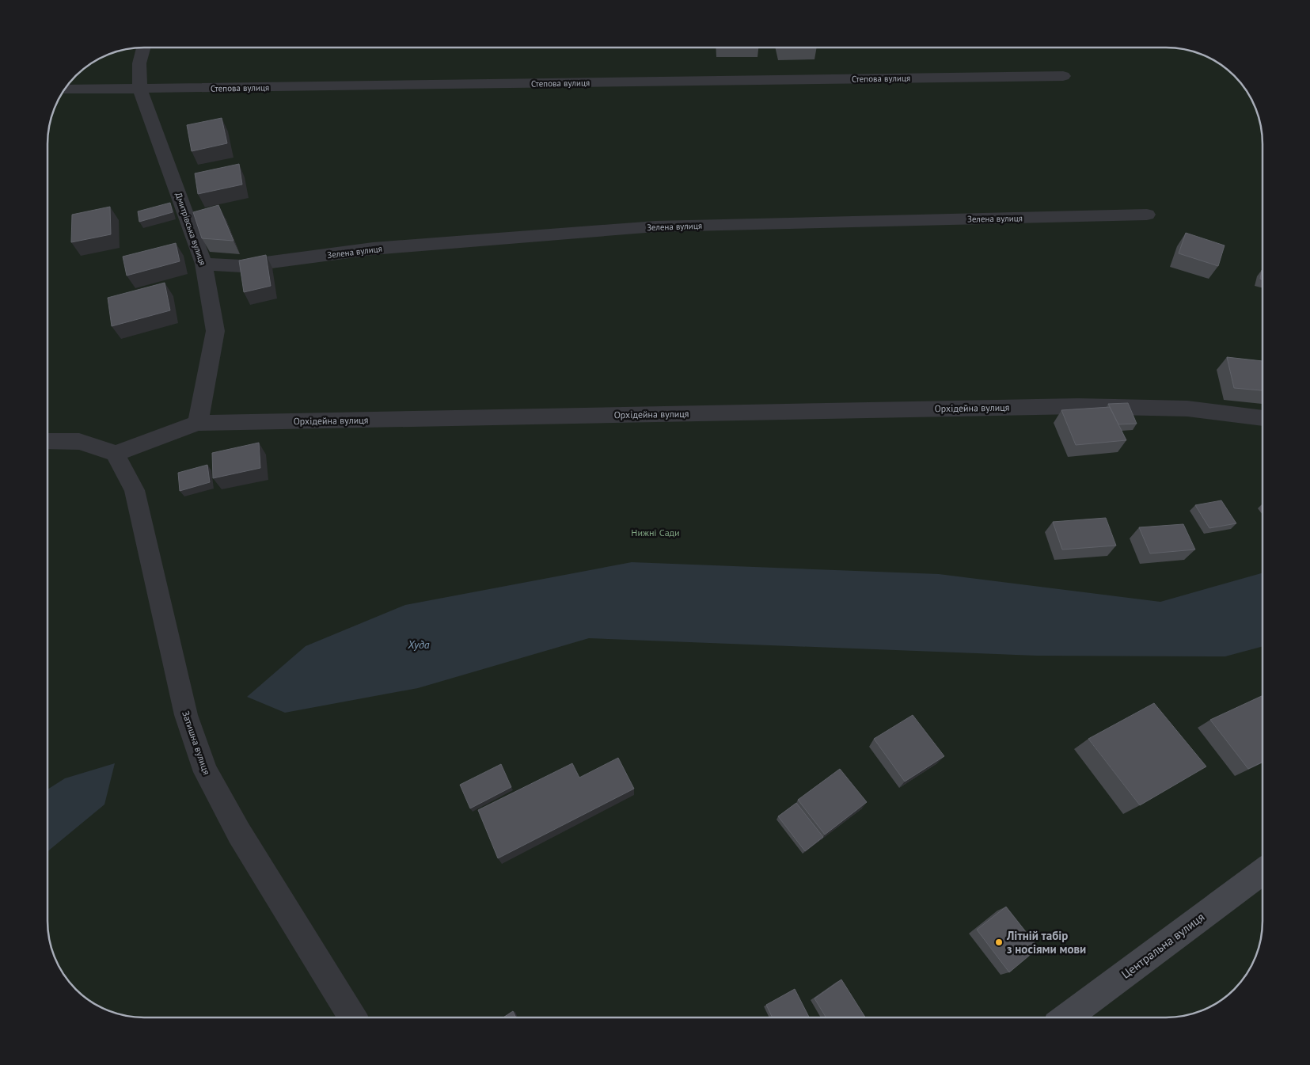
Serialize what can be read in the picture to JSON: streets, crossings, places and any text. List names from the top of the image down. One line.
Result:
{"streets":{"street":["Степова вулиця","Зелена вулиця","Дмитрівська вулиця","Орхідейна вулиця","Затишна вулиця","Центральна вулиця"]},"crossings":[["Степова вулиця","Дмитрівська вулиця"],["Зелена вулиця","Дмитрівська вулиця"],["Дмитрівська вулиця","Орхідейна вулиця"],["Орхідейна вулиця","Затишна вулиця"]],"water":["Худа"],"parks":["Нижні Сади"],"places":["Літній табір з носіями мови"]}
